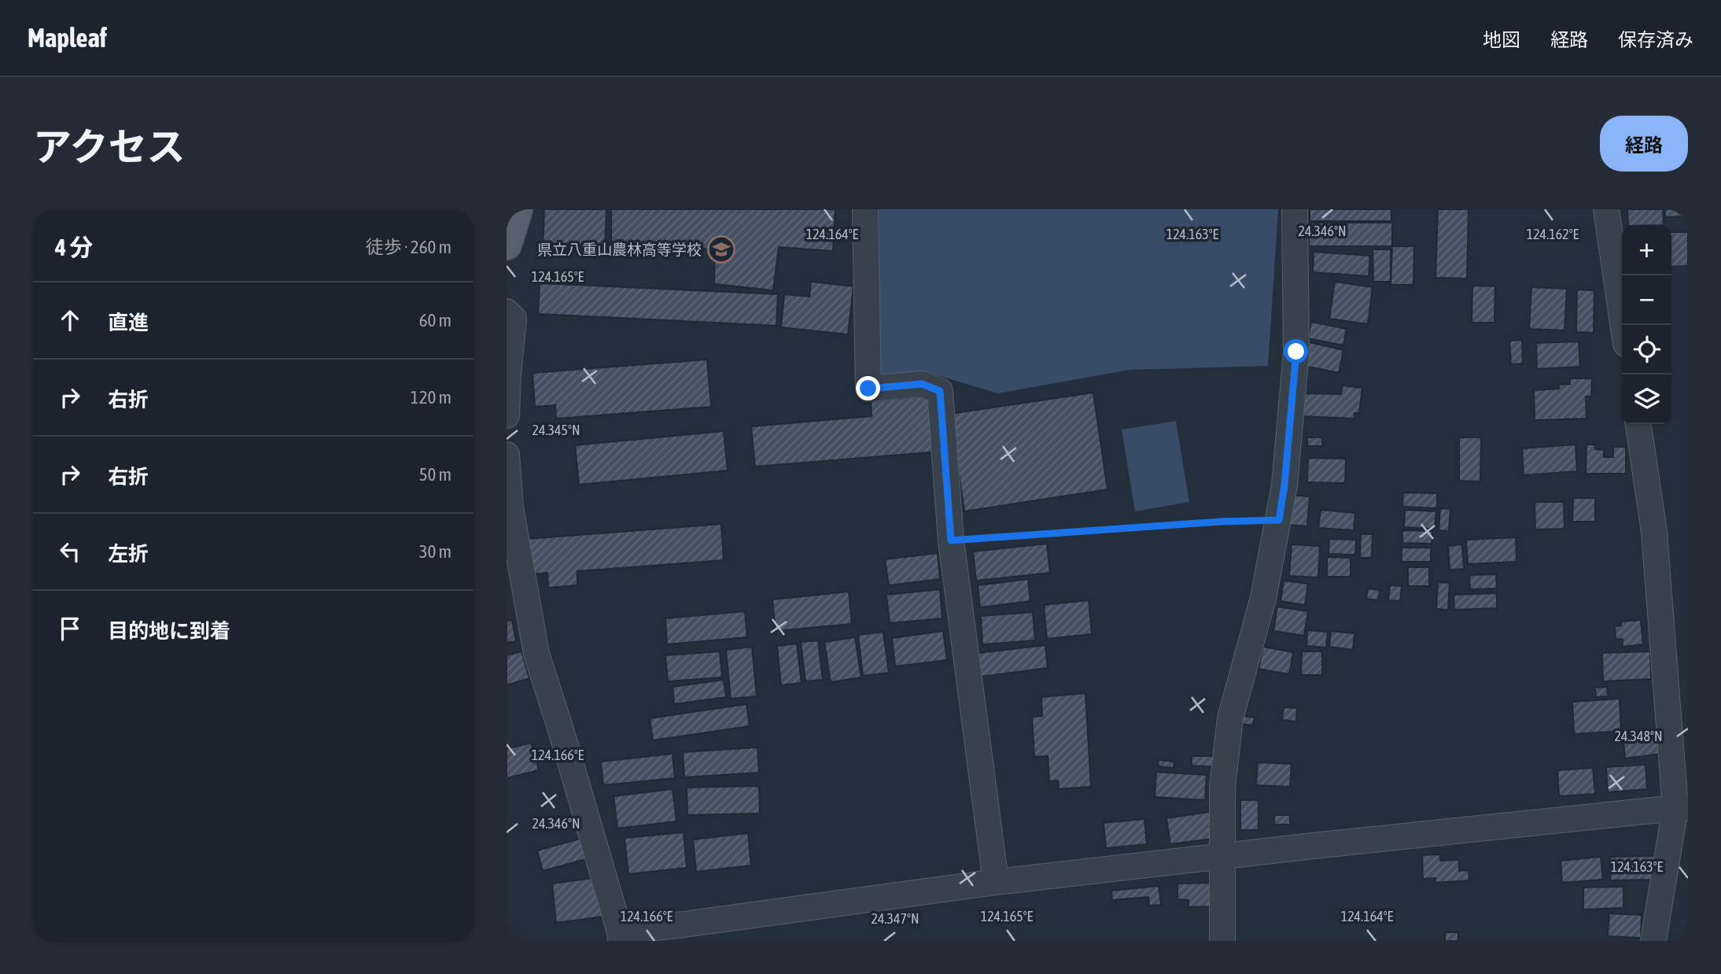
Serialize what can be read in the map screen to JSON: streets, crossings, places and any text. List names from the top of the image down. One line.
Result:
{"places":{"school or university":["県立八重山農林高等学校"]},"page":{"header":"Mapleaf","nav":["地図","経路","保存済み"],"title":"アクセス","buttons":"経路","heading":["4 分","徒歩 · 260 m"],"map_buttons":["+","−"],"list":[["直進","60 m"],["右折","120 m"],["右折","50 m"],["左折","30 m"],"目的地に到着"]},"coordinates":["24.346°N","124.164°E","124.162°E","124.163°E","124.165°E","24.345°N","24.348°N","124.166°E","24.347°N"]}
